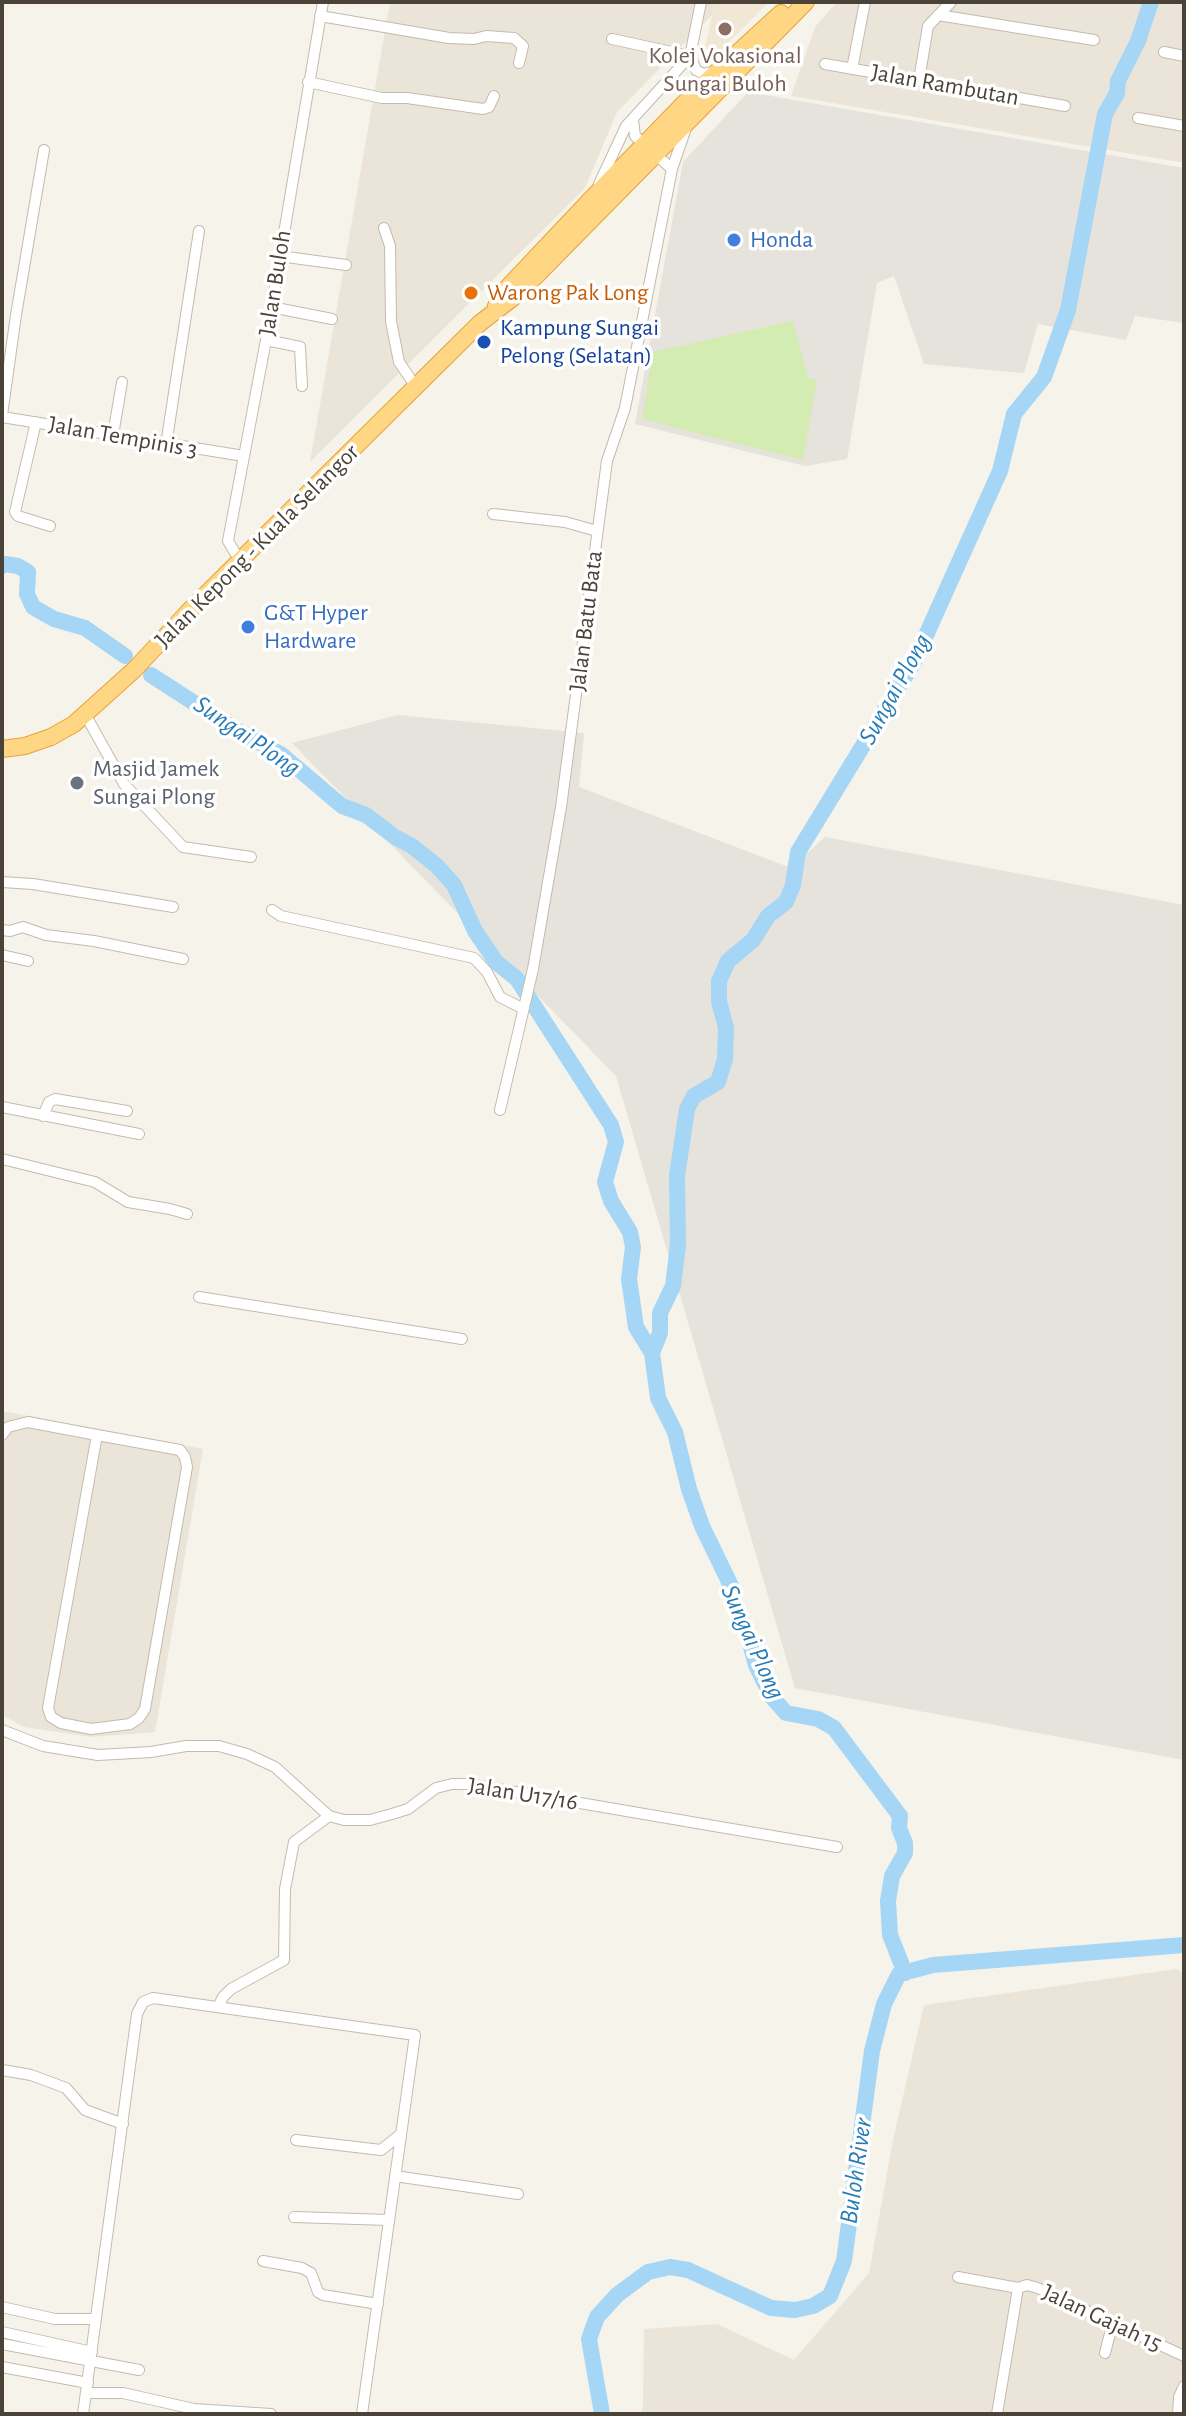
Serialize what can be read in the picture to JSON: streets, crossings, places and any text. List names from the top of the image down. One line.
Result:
{"streets":{"highway":["Jalan Kepong - Kuala Selangor"],"street":["Jalan Rambutan","Jalan Buloh","Jalan Tempinis 3","Jalan Batu Bata","Jalan U17/16","Jalan Gajah 15"]},"crossings":[["Jalan Buloh","Jalan Tempinis 3"],["Jalan Buloh","Jalan Kepong - Kuala Selangor"],["Jalan Kepong - Kuala Selangor","Jalan Batu Bata"]],"water":["Sungai Plong","Buloh River"],"places":["Kolej Vokasional Sungai Buloh","Honda","Warong Pak Long","Kampung Sungai Pelong (Selatan)","G&T Hyper Hardware","Masjid Jamek Sungai Plong"]}
